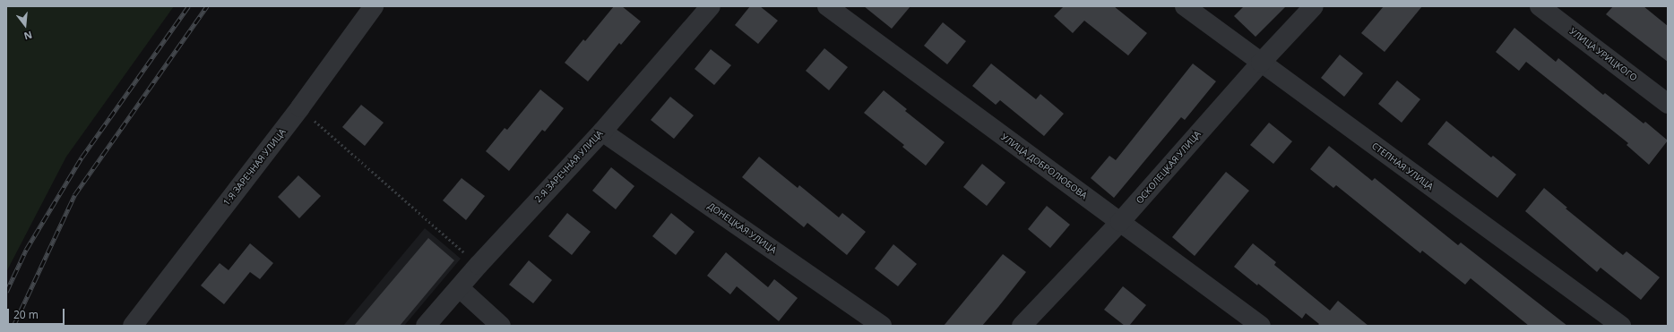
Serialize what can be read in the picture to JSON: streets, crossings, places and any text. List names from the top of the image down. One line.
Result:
{"streets":{"street":["УЛИЦА УРИЦКОГО","2-Я ЗАРЕЧНАЯ УЛИЦА","УЛИЦА ДОБРОЛЮБОВА","СТЕПНАЯ УЛИЦА","1-Я ЗАРЕЧНАЯ УЛИЦА","ОСКОЛЕЦКАЯ УЛИЦА","ДОНЕЦКАЯ УЛИЦА"]},"crossings":[["2-Я ЗАРЕЧНАЯ УЛИЦА","ДОНЕЦКАЯ УЛИЦА"],["УЛИЦА ДОБРОЛЮБОВА","ОСКОЛЕЦКАЯ УЛИЦА"],["СТЕПНАЯ УЛИЦА","ОСКОЛЕЦКАЯ УЛИЦА"]],"scale_bar":"20 m","north":"bottom"}
